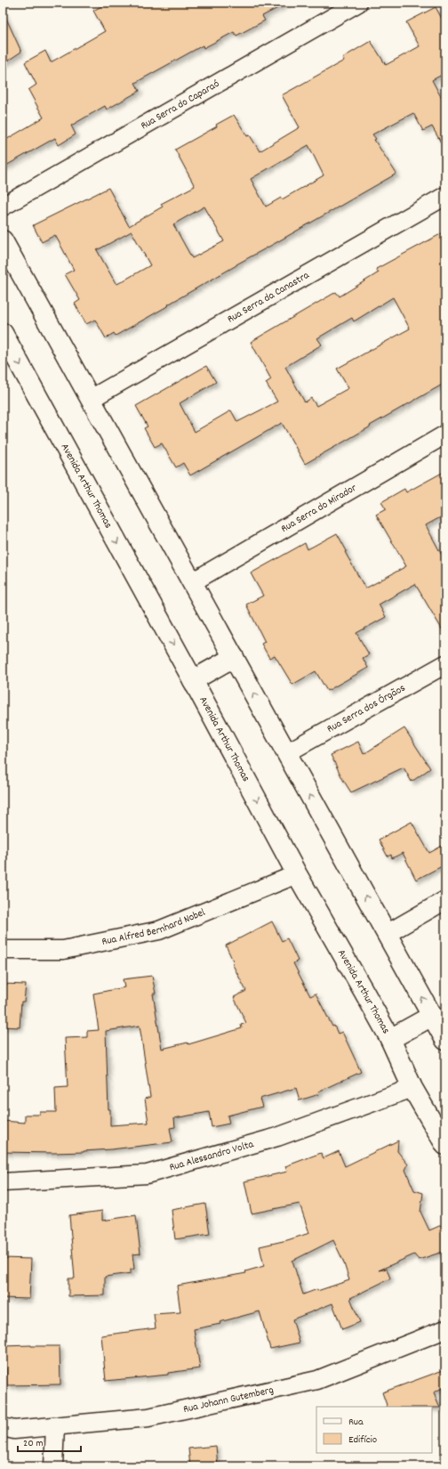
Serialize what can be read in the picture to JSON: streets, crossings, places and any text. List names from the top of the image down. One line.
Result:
{"streets":{"main road":["Avenida Arthur Thomas"],"street":["Rua Serra do Caparaó","Rua Serra da Canastra","Rua Serra do Mirador","Rua Serra dos Órgãos","Rua Alfred Bernhard Nobel","Rua Alessandro Volta","Rua Johann Gutemberg"]},"crossings":[["Avenida Arthur Thomas","Rua Alfred Bernhard Nobel"],["Avenida Arthur Thomas","Rua Alessandro Volta"]],"legend":["Rua","Edifício"],"scale_bar":"20 m"}
